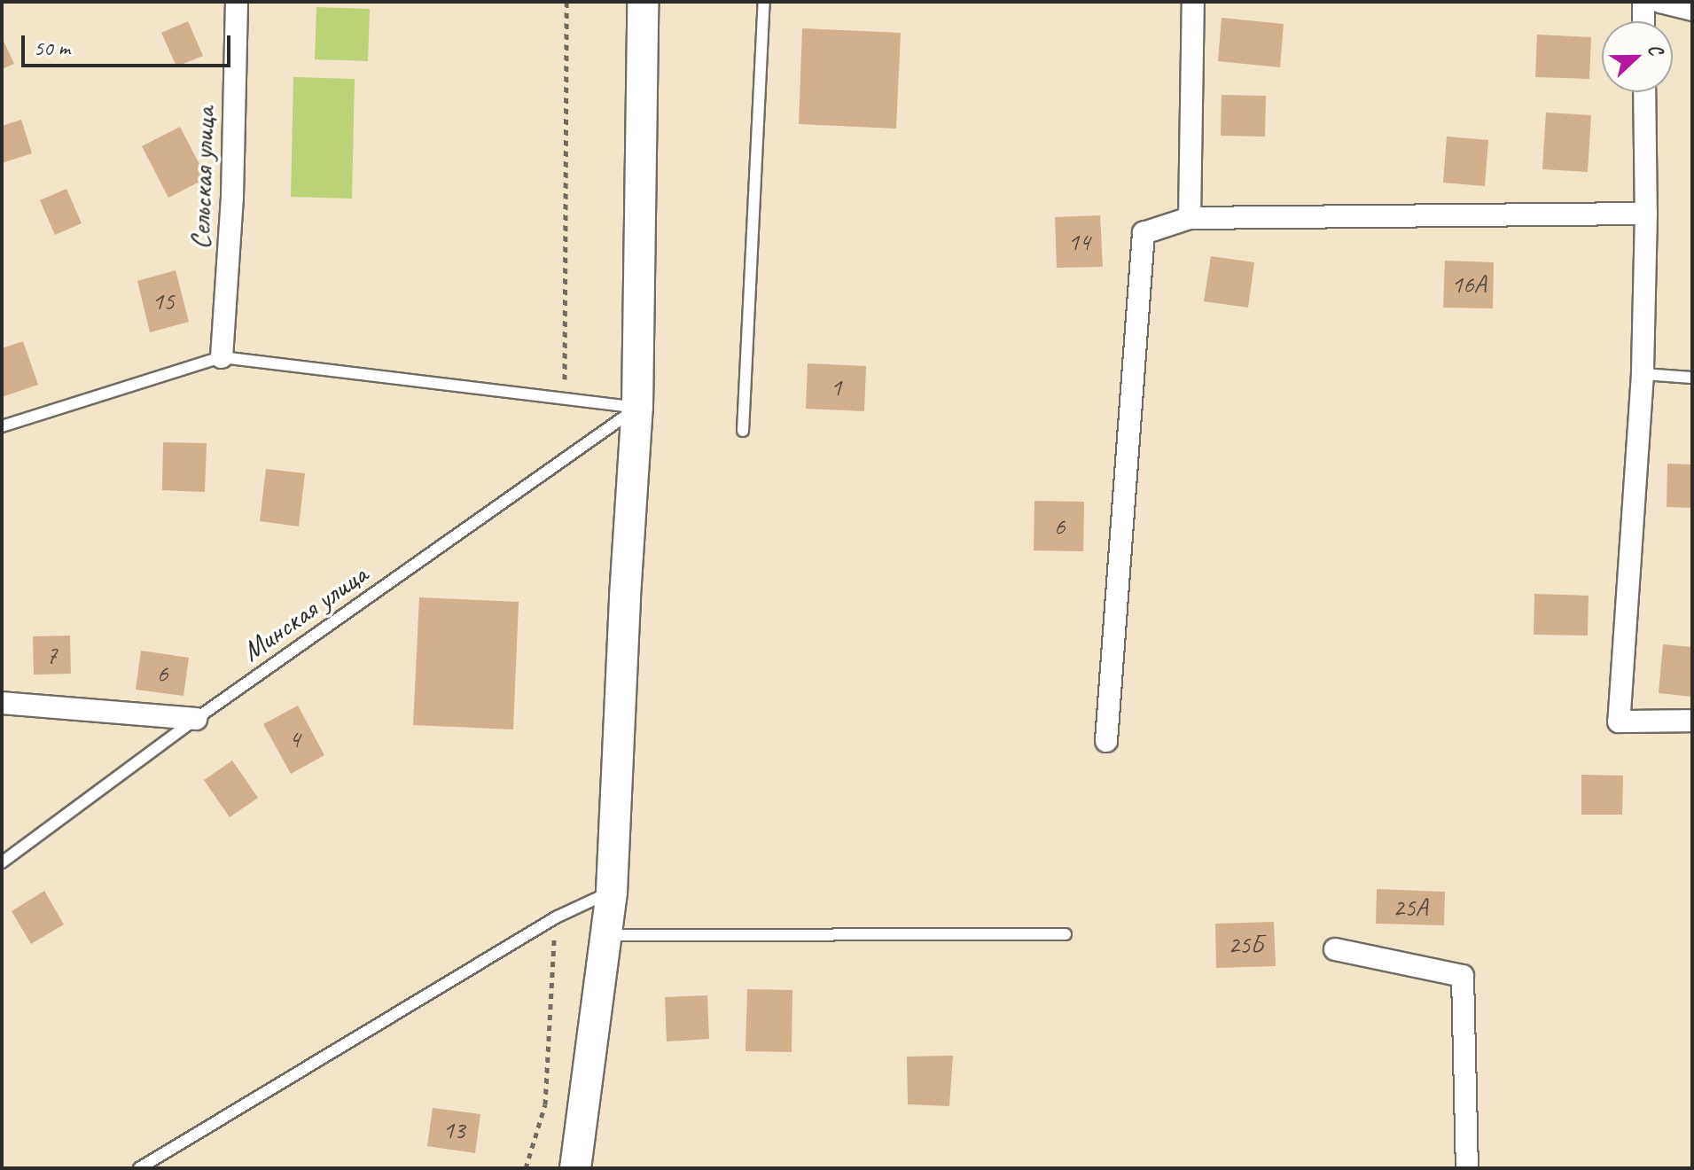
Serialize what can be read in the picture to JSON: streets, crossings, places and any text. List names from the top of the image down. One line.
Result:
{"streets":{"street":["Сельская улица"],"lane":["Минская улица"]},"house_numbers":["14","16А","15","1","6","7","6","4","25А","25Б","13"],"scale_bar":"50 m","north":"right"}
